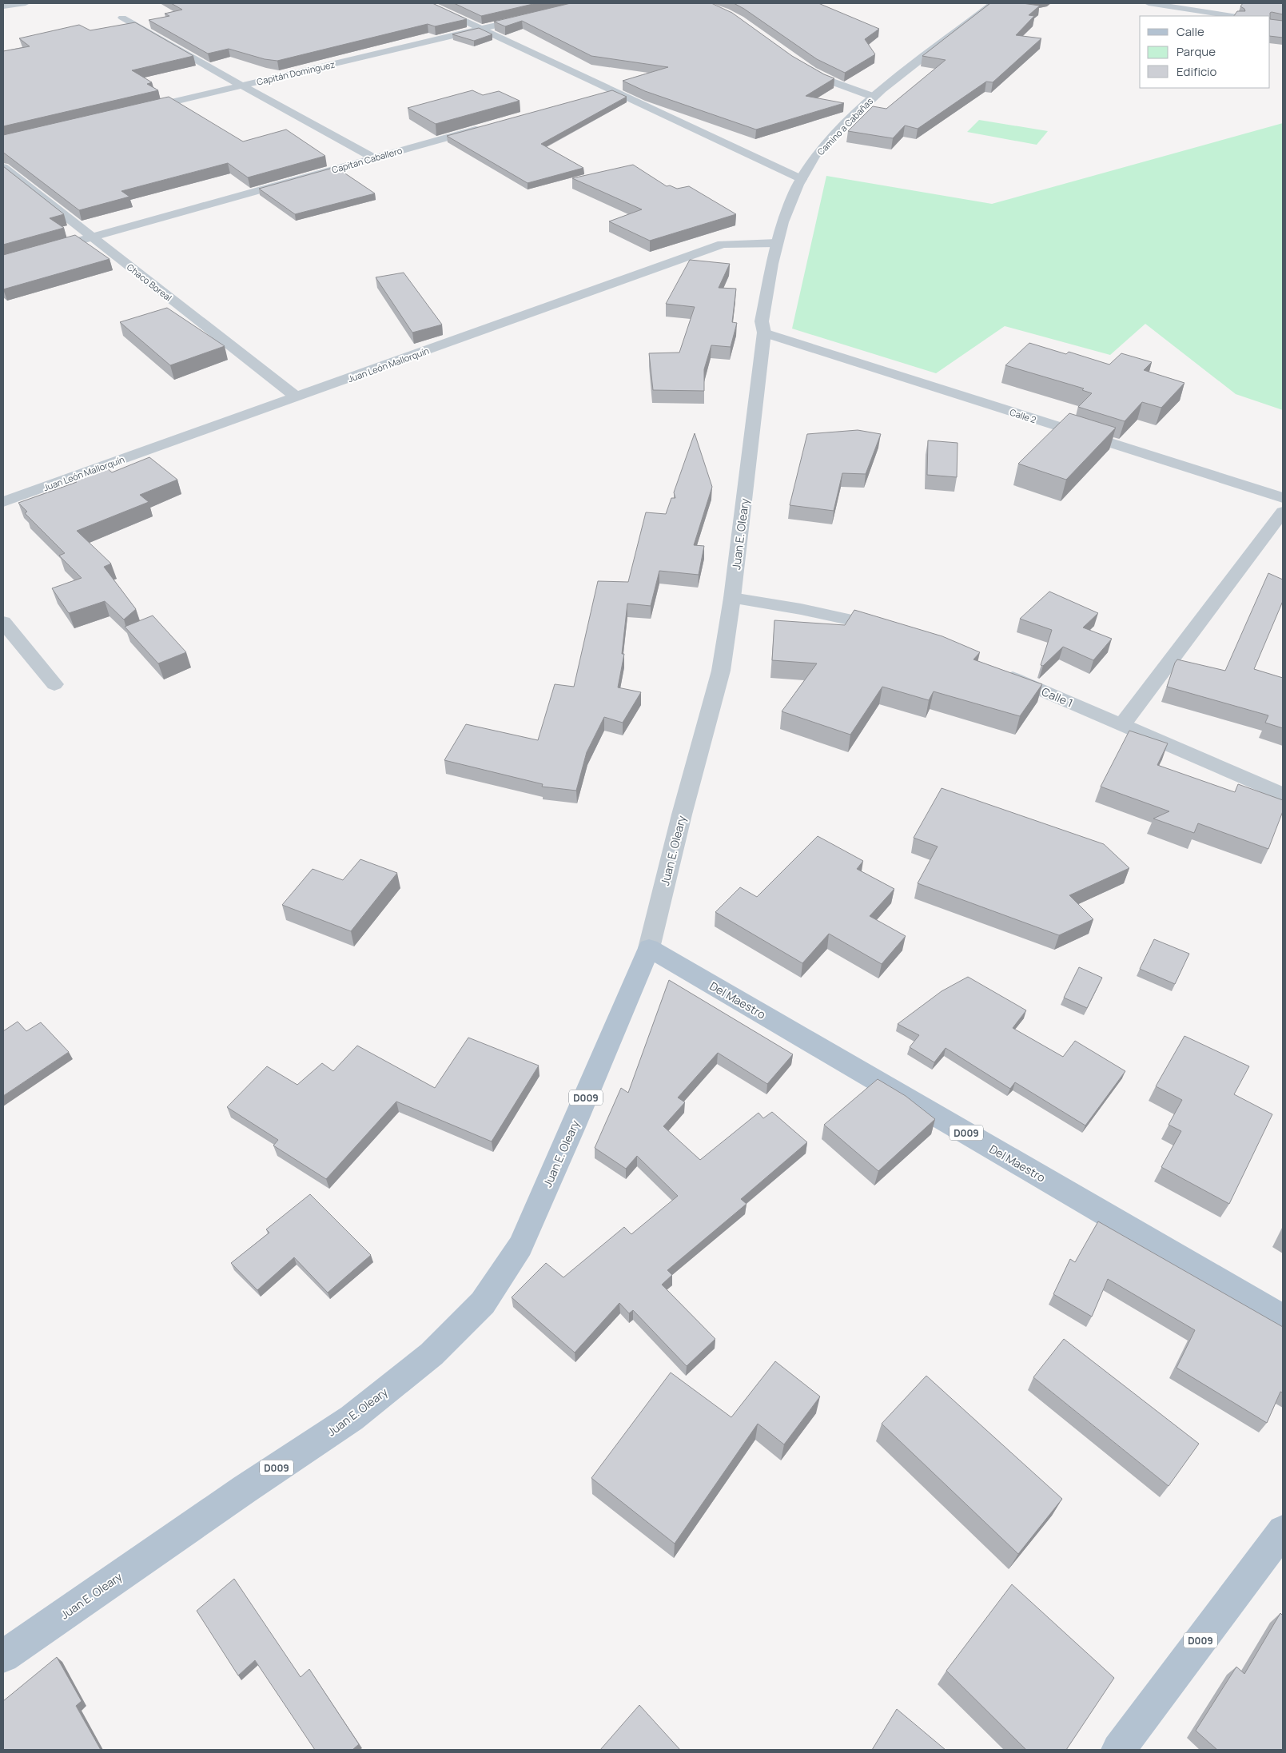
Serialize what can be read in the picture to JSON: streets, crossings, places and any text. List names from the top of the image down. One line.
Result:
{"streets":{"main road":["Juan E. Oleary","Del Maestro","D009"],"street":["Capitán Dominguez","Camino a Cabañas","Capitan Caballero","Chaco Boreal","Juan León Mallorquín","Calle 2","Calle 1"]},"crossings":[["Camino a Cabañas","Juan León Mallorquín"],["Camino a Cabañas","Calle 2"],["Camino a Cabañas","Juan E. Oleary"],["Capitan Caballero","Chaco Boreal"],["Chaco Boreal","Juan León Mallorquín"],["Calle 2","Juan E. Oleary"],["Juan E. Oleary","Del Maestro"]],"legend":["Calle","Parque","Edificio"]}
